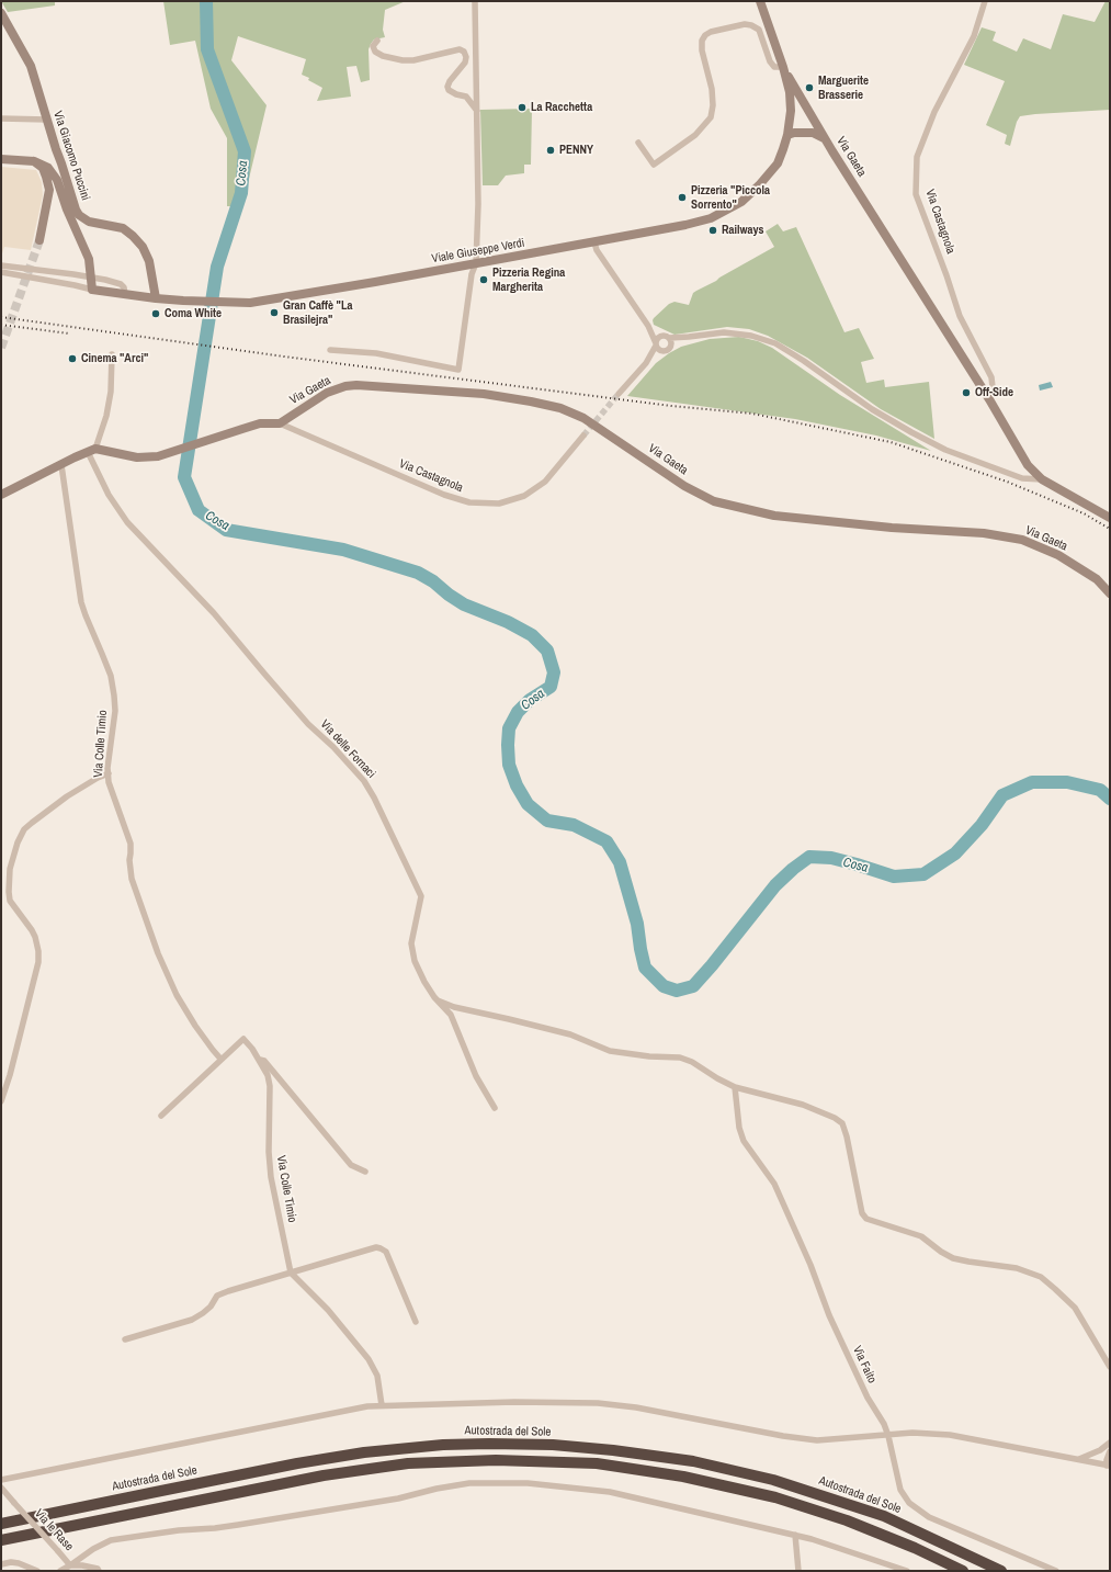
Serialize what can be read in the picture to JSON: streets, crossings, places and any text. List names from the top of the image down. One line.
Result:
{"streets":{"highway":["Autostrada del Sole"],"main road":["Via Giacomo Puccini","Via Gaeta","Viale Giuseppe Verdi"],"street":["Via Castagnola","Via Colle Timio","Via delle Fornaci","Via Faito","Via le Rase"]},"crossings":[["Via Giacomo Puccini","Viale Giuseppe Verdi"],["Via Gaeta","Via Castagnola"],["Via Gaeta","Viale Giuseppe Verdi"]],"water":["Cosa"],"places":["Marguerite Brasserie","La Racchetta","PENNY","Pizzeria \"Piccola Sorrento\"","Railways","Pizzeria Regina Margherita","Gran Caffè \"La Brasilejra\"","Coma White","Cinema \"Arci\"","Off-Side"]}
